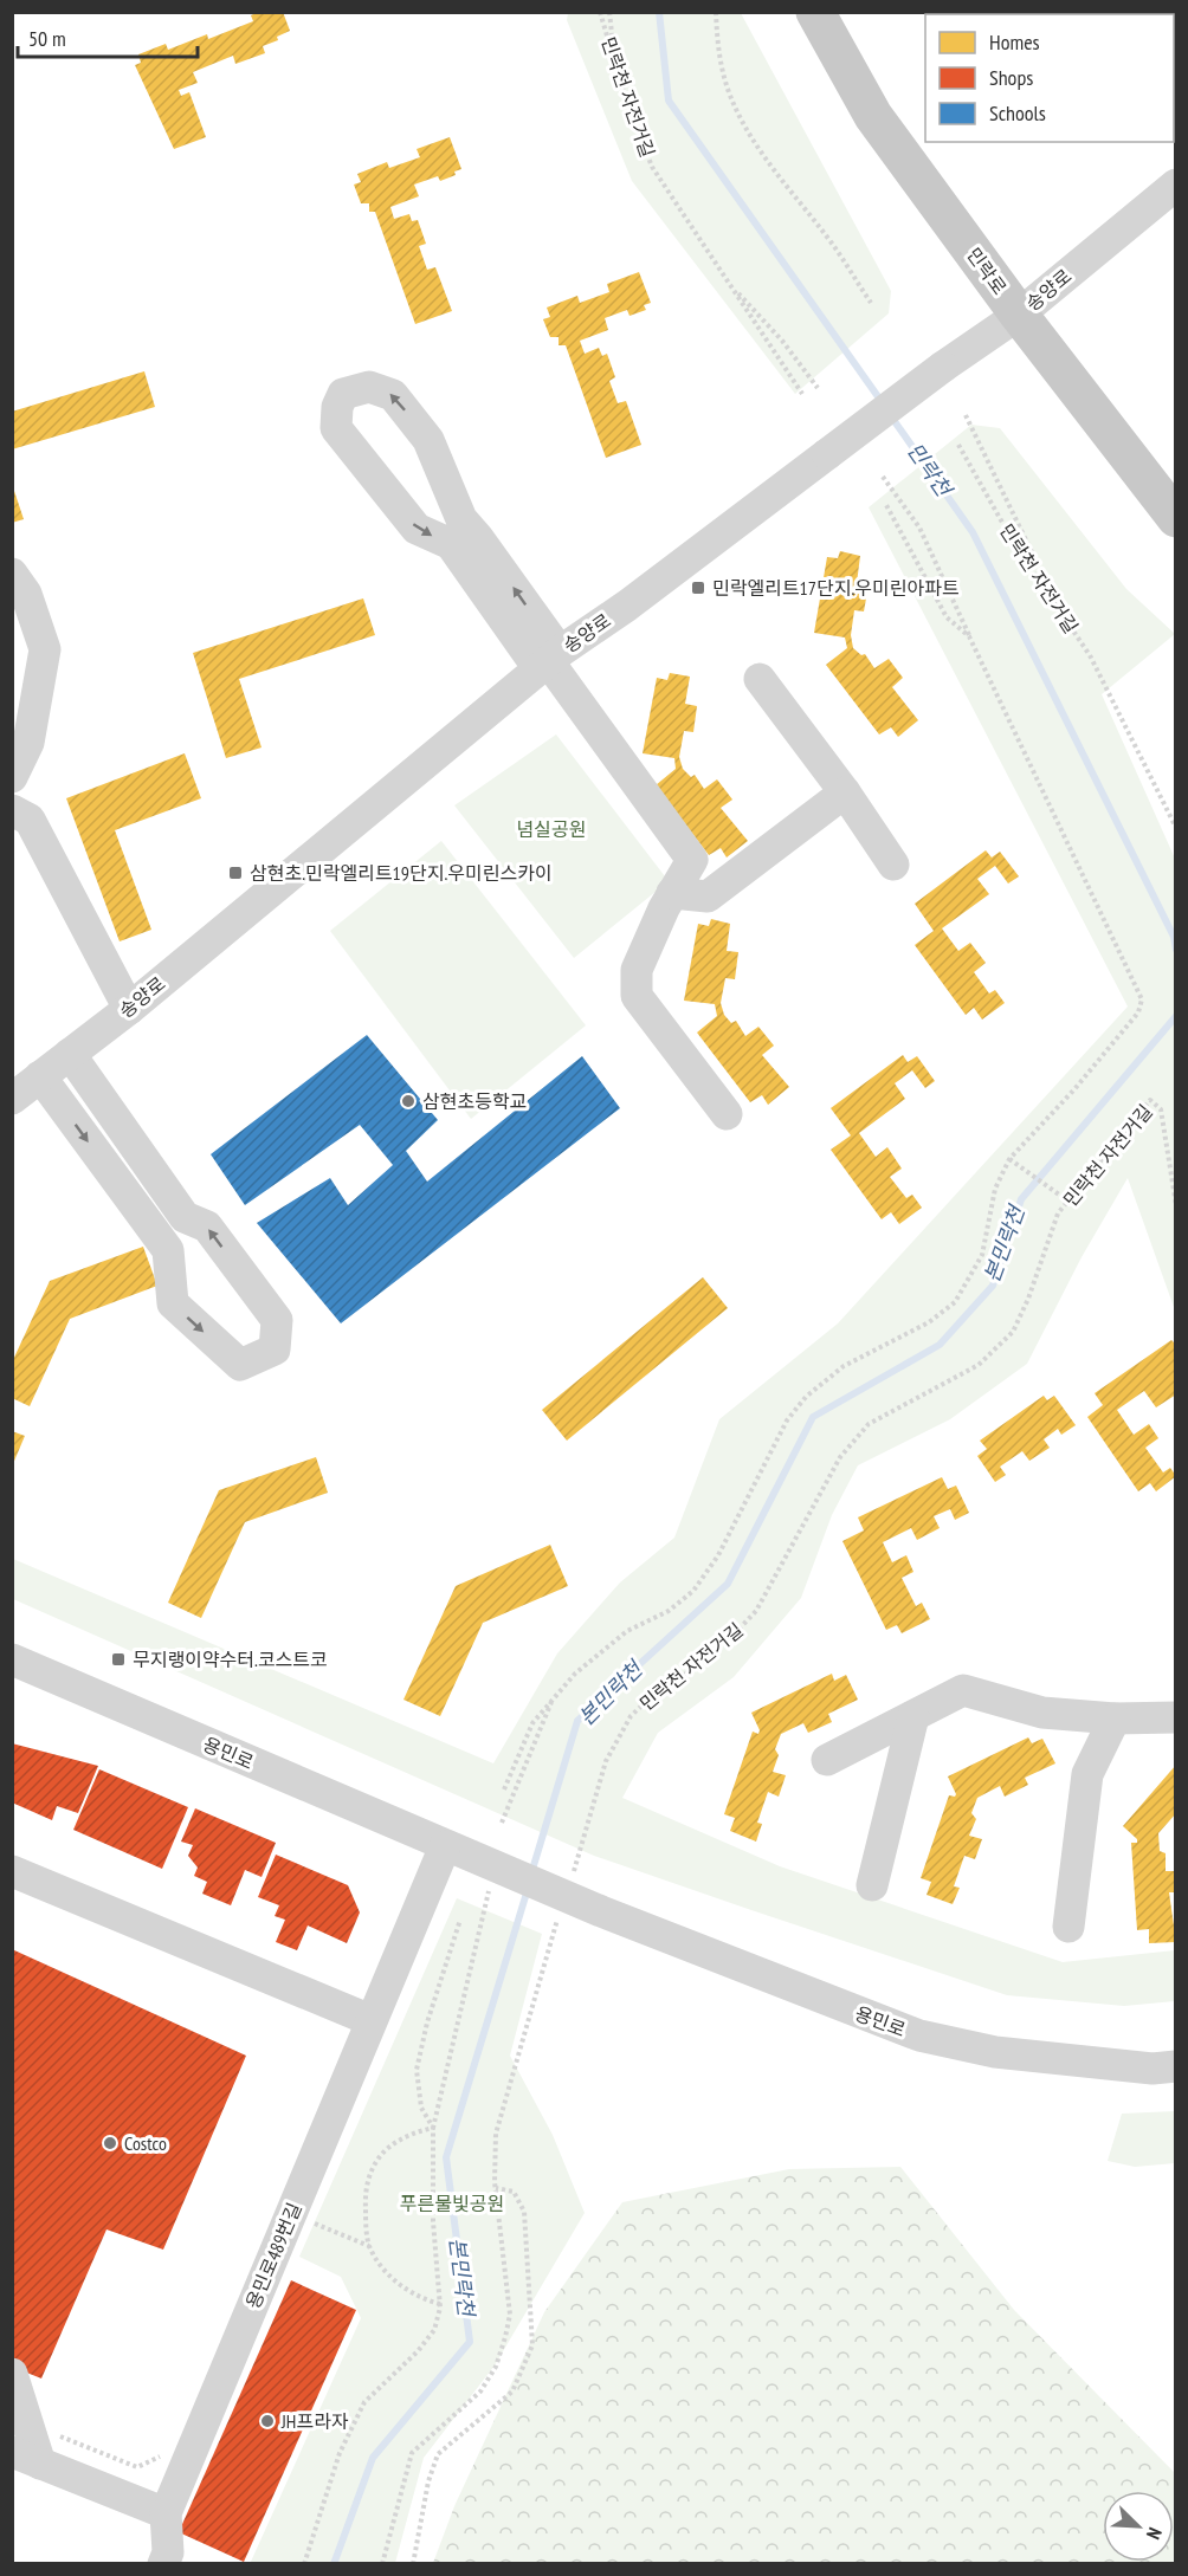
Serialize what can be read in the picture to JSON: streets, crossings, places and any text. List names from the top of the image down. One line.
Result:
{"streets":{"main road":["민락로"],"street":["송양로","용민로","용민로489번길"],"path":["민락천 자전거길"]},"crossings":[["민락천 자전거길","용민로"],["민락로","송양로"],["용민로","용민로489번길"]],"water":["민락천","본민락천"],"parks":["념실공원","푸른물빛공원"],"places":{"transit":["민락엘리트17단지.우미린아파트","삼현초.민락엘리트19단지.우미린스카이","무지랭이약수터.코스트코"],"other":["삼현초등학교","Costco","JH프라자"]},"legend":["Homes","Shops","Schools"],"scale_bar":"50 m","north":"bottom right"}
